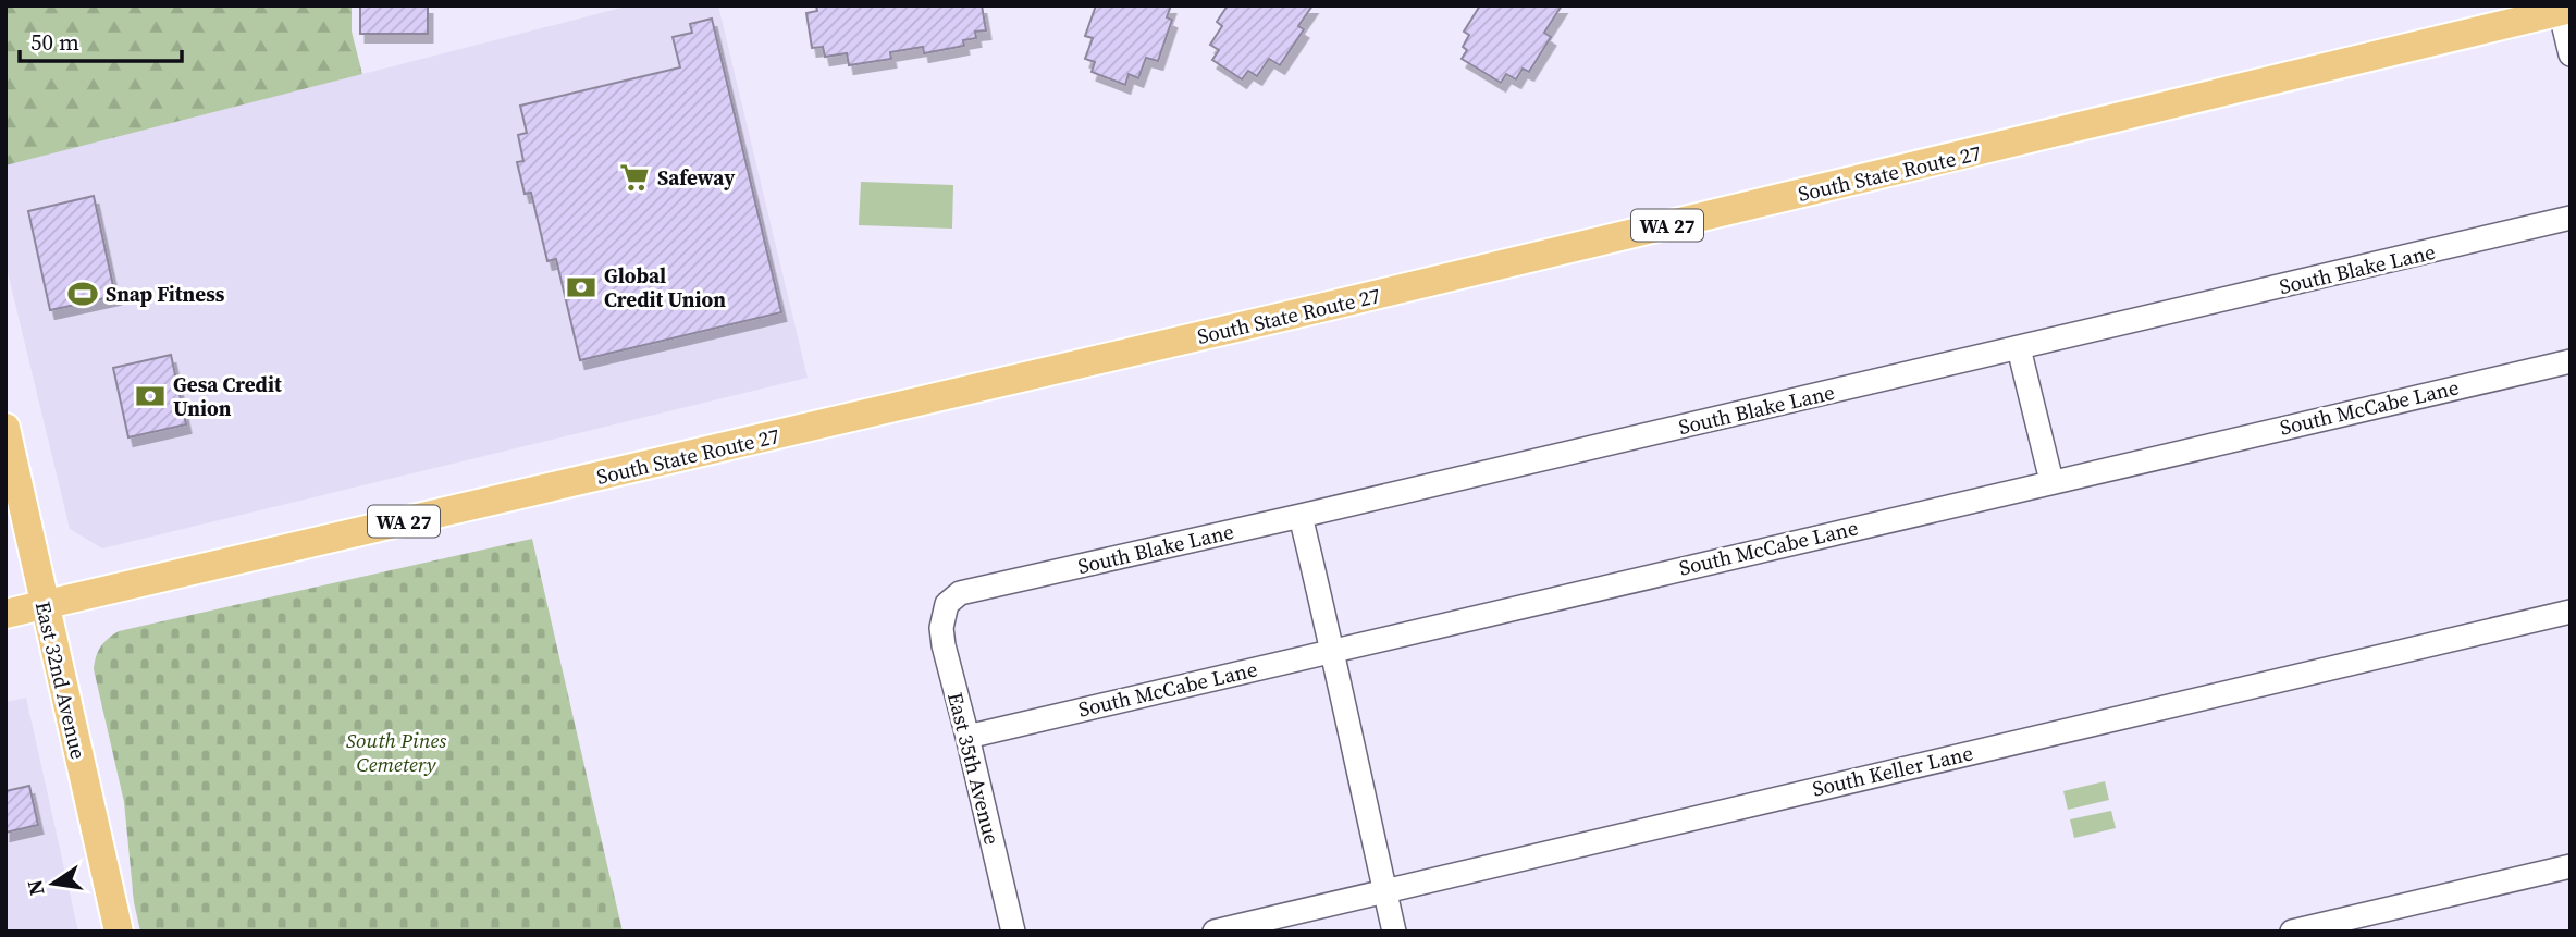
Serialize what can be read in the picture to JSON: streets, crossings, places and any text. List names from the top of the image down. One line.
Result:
{"streets":{"main road":["South State Route 27","WA 27","East 32nd Avenue"],"street":["South Blake Lane","South McCabe Lane","East 35th Avenue","South Keller Lane"]},"crossings":[["South State Route 27","East 32nd Avenue"],["South Blake Lane","East 35th Avenue"],["South McCabe Lane","East 35th Avenue"]],"parks":["South Pines Cemetery"],"places":{"supermarket":["Safeway"],"bank":["Global Credit Union","Gesa Credit Union"],"sports":["Snap Fitness"]},"scale_bar":"50 m","north":"left"}
